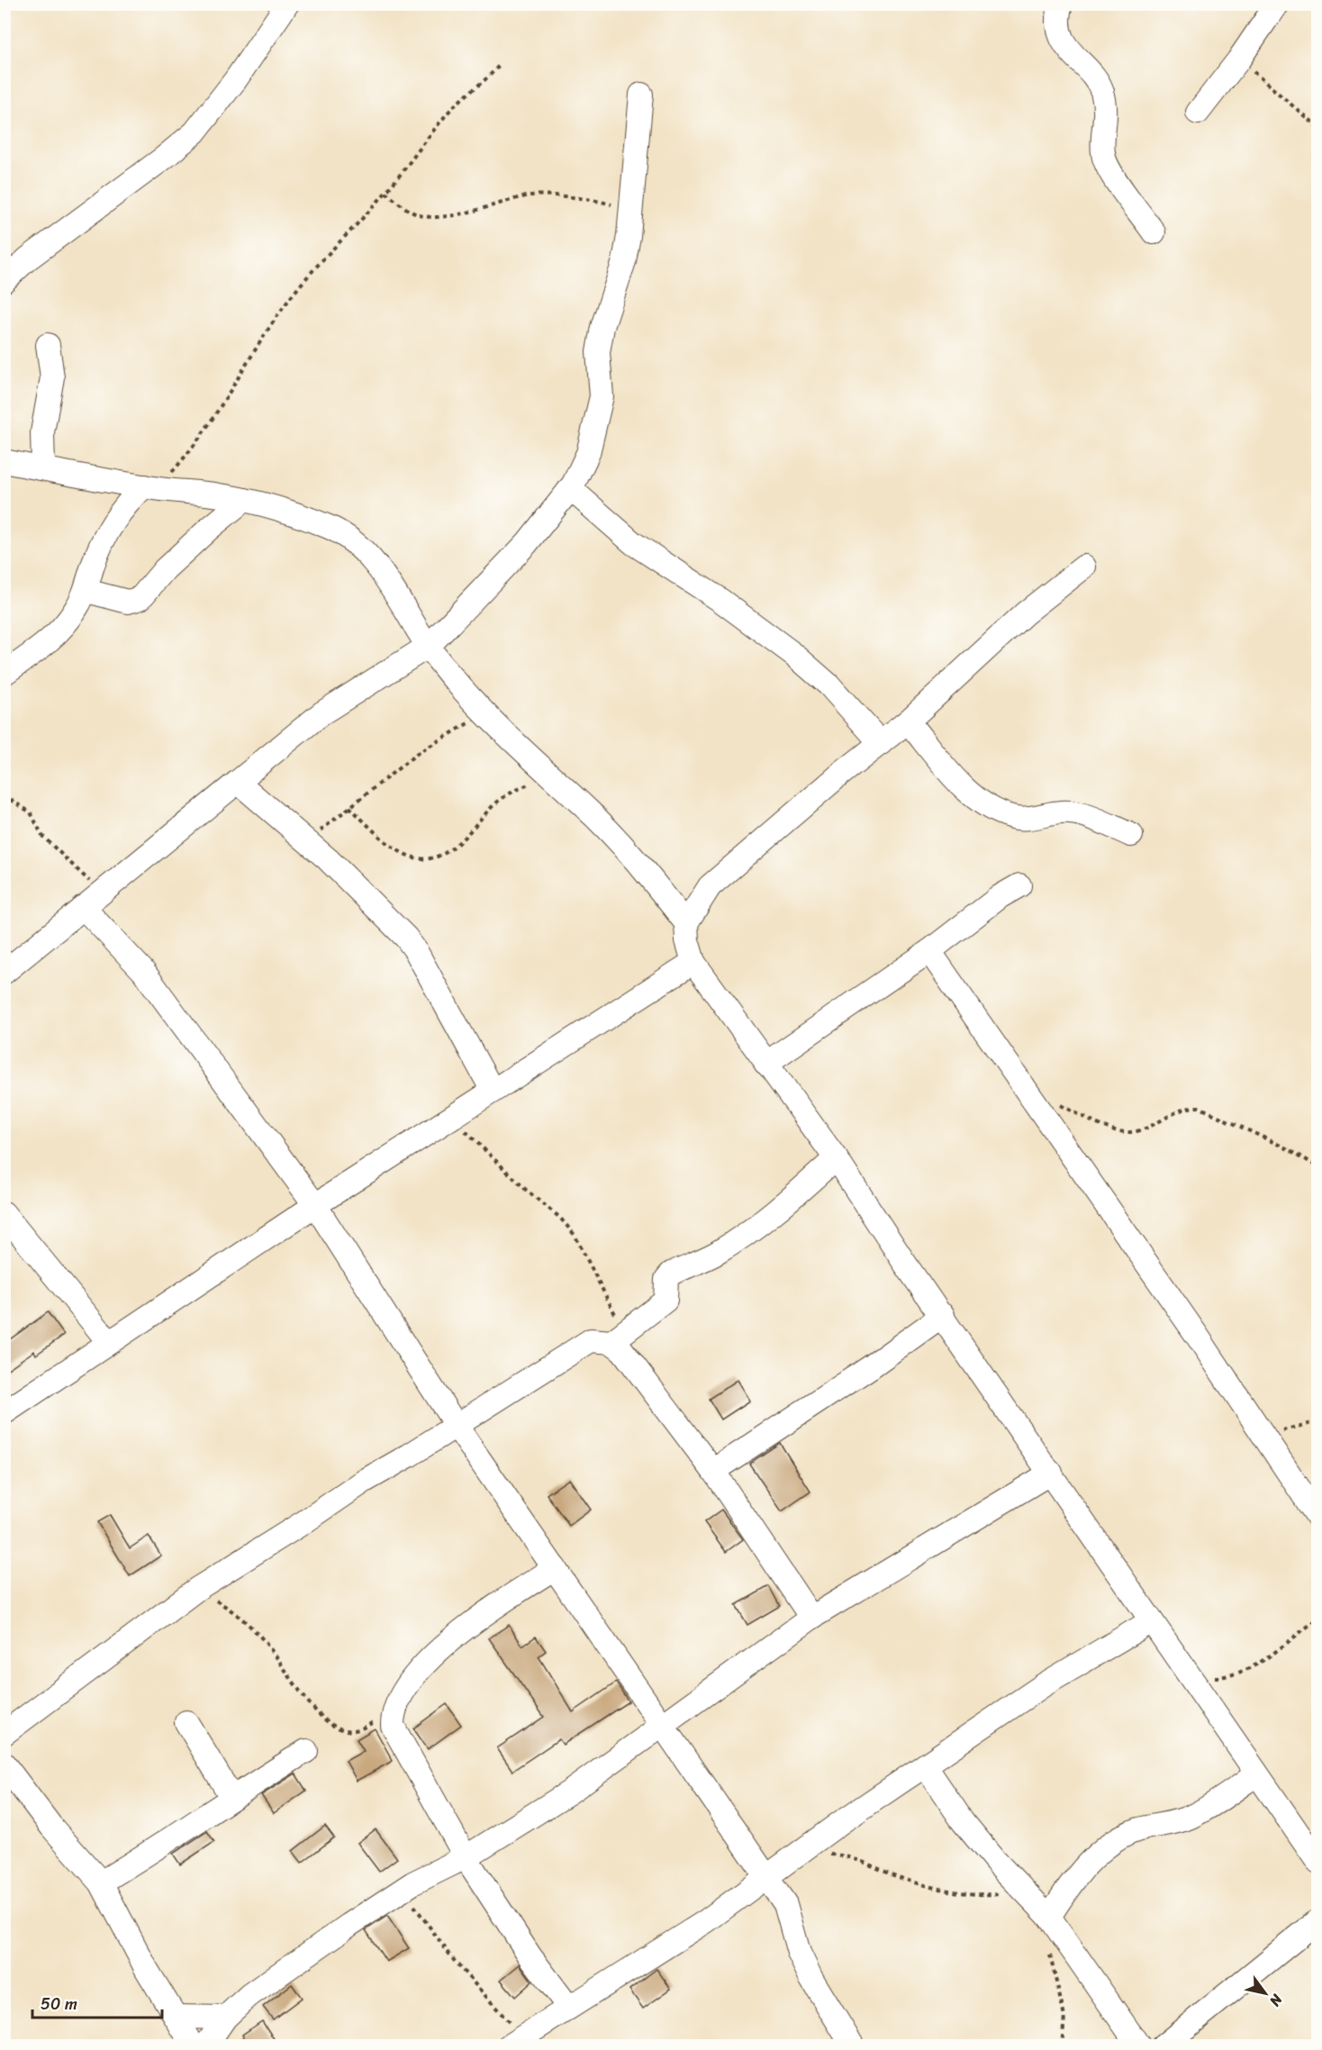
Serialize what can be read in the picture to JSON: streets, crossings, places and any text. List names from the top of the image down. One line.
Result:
{"scale_bar":"50 m","north":"bottom right"}
